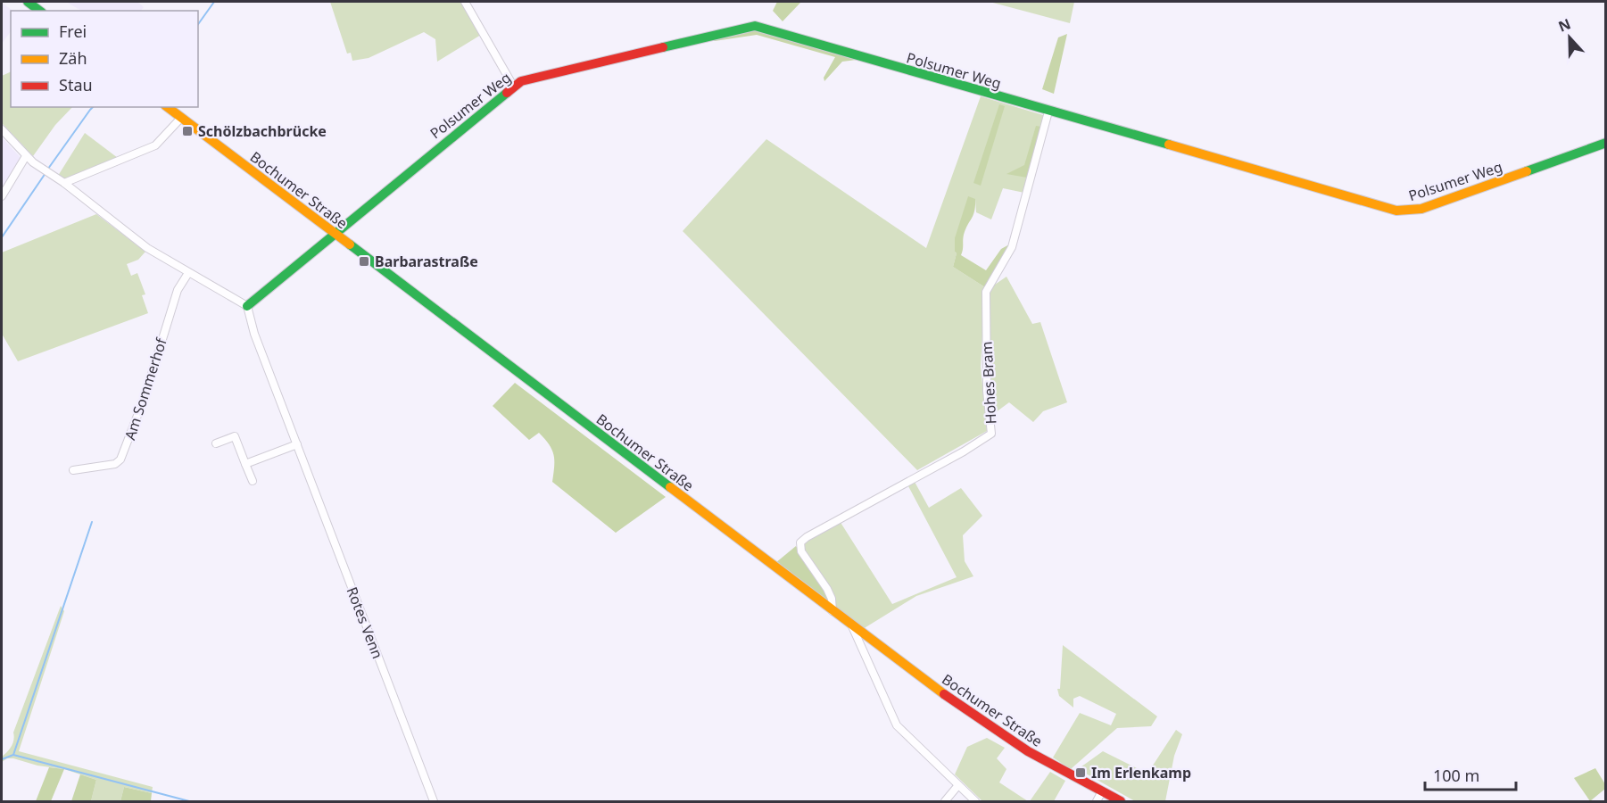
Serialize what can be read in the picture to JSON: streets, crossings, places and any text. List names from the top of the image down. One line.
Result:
{"streets":{"street":["Polsumer Weg","Bochumer Straße","Hohes Bram","Am Sommerhof","Rotes Venn"]},"crossings":[["Polsumer Weg","Bochumer Straße"],["Polsumer Weg","Hohes Bram"],["Bochumer Straße","Hohes Bram"]],"places":{"transit":["Schölzbachbrücke","Barbarastraße","Im Erlenkamp"]},"legend":["Frei","Zäh","Stau"],"scale_bar":"100 m","north":"top"}
